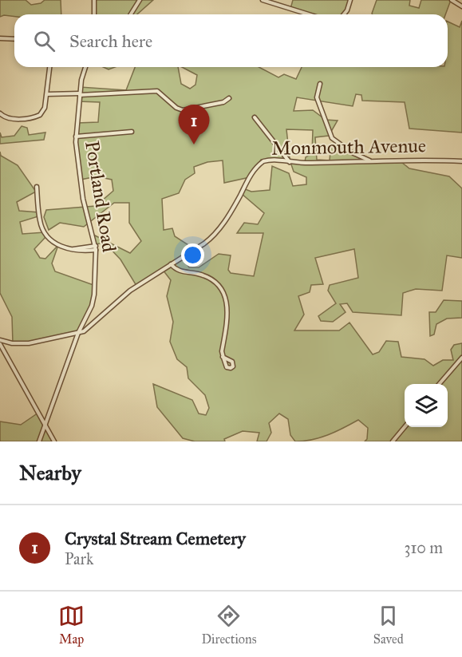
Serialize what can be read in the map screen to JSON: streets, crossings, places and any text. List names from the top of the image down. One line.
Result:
{"streets":{"street":["Monmouth Avenue","Portland Road"]},"crossings":[["Monmouth Avenue","Portland Road"]],"page":{"search":"Search here","pins":"1","heading":"Nearby","list":[{"mark":"1","name":"Crystal Stream Cemetery","note":"Park","value":"310 m"}],"nav":["Map","Directions","Saved"]}}
